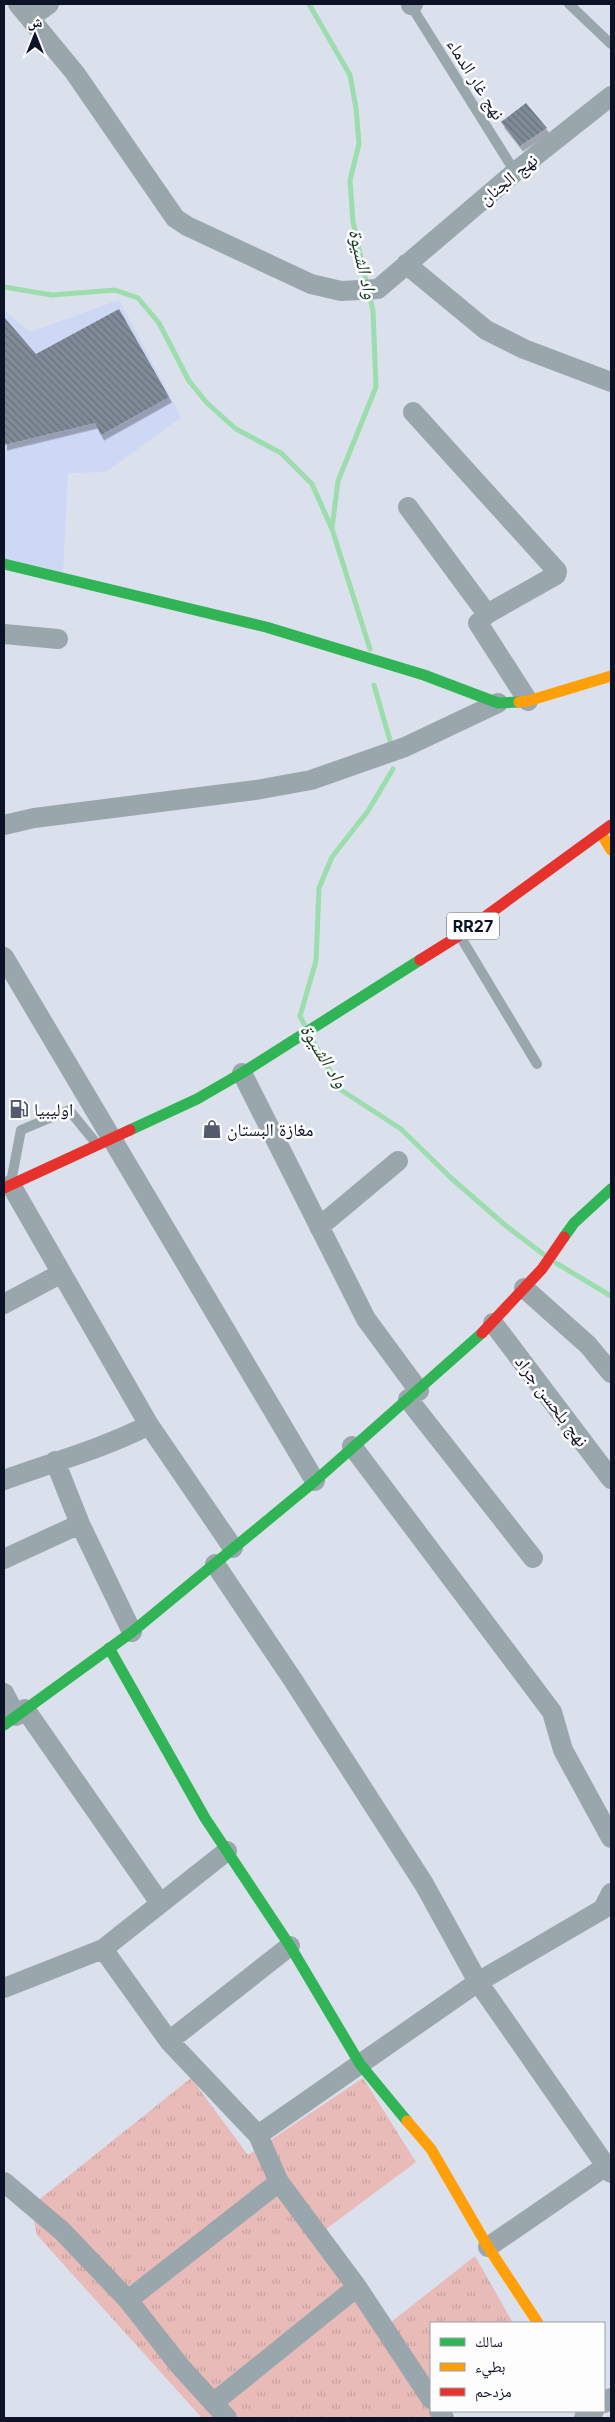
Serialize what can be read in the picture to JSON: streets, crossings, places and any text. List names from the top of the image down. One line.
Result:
{"streets":{"street":["نهج الجنان","RR27","نهج بلحسن جراد"],"lane":["نهج غار الدماء"]},"crossings":[["نهج غار الدماء","نهج الجنان"]],"water":["واد الشيوة"],"places":{"fuel station":["اوليبيا"],"shop":["مغازة البستان"]},"legend":["سالك","بطيء","مزدحم"],"north":"top"}
